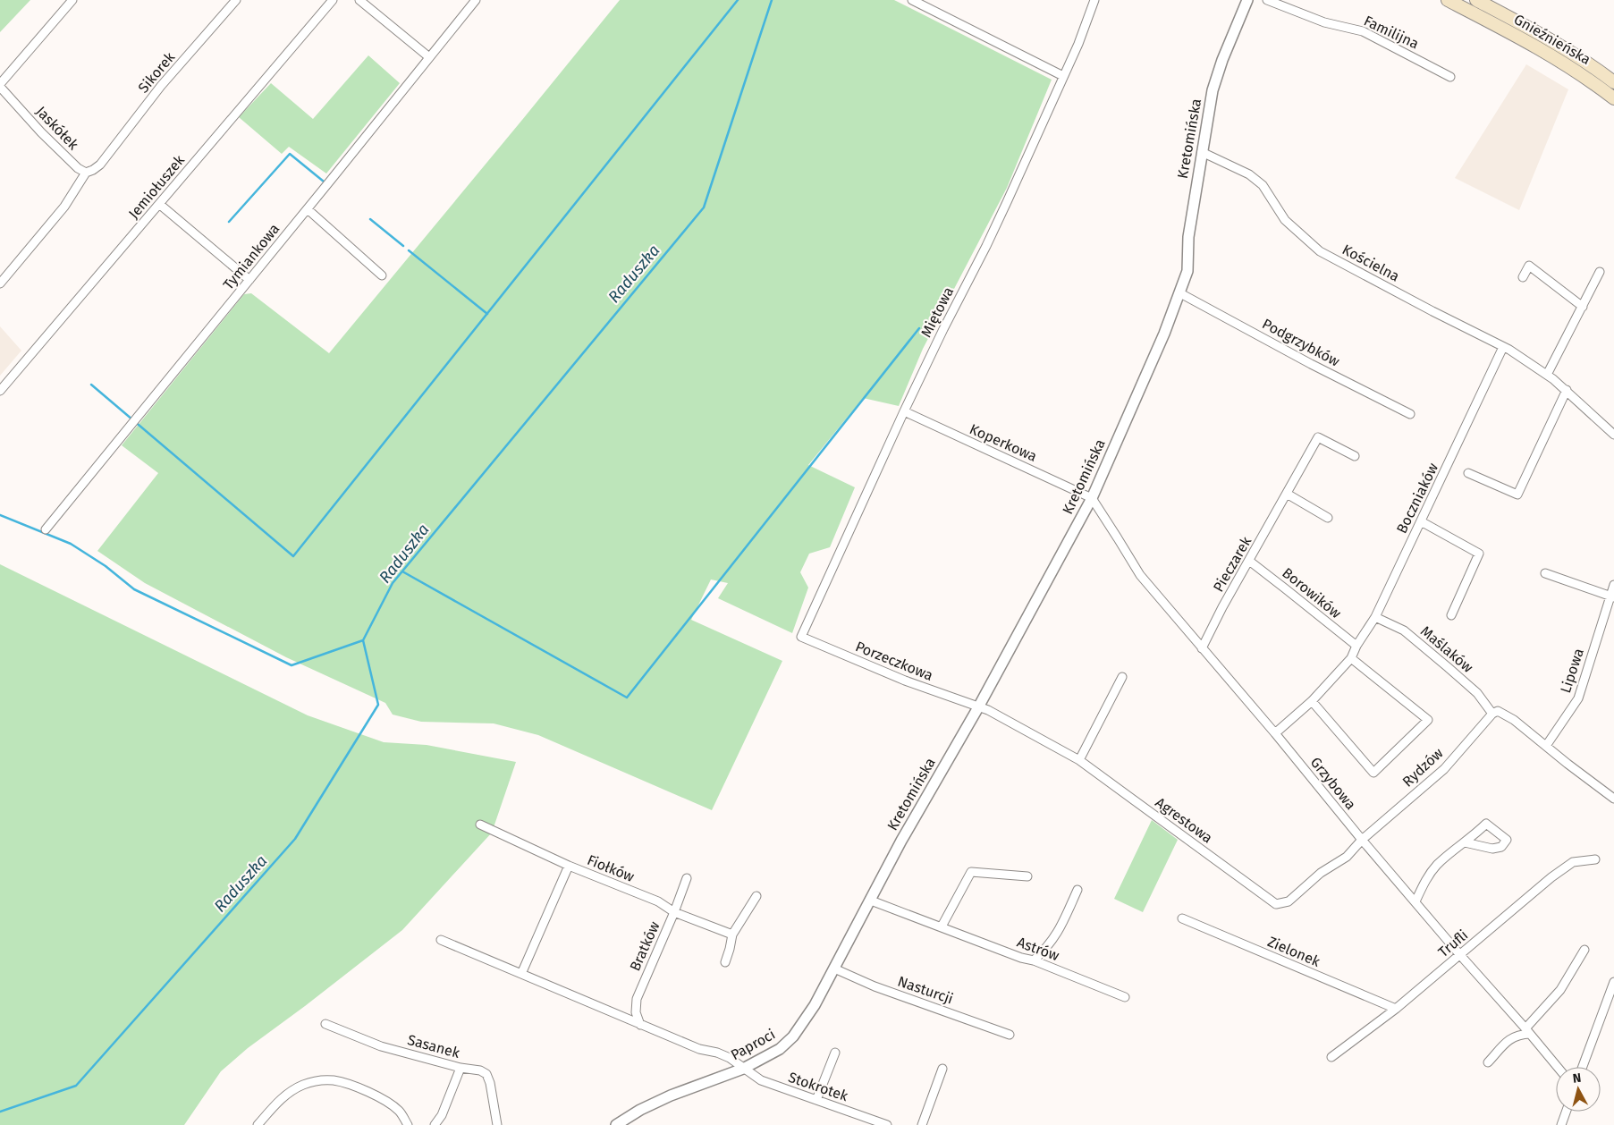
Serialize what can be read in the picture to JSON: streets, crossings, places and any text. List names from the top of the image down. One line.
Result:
{"streets":{"main road":["Gnieźnieńska"],"street":["Familijna","Sikorek","Jaskółek","Kretomińska","Jemiołuszek","Tymiankowa","Kościelna","Miętowa","Podgrzybków","Koperkowa","Boczniaków","Pieczarek","Borowików","Maślaków","Porzeczkowa","Lipowa","Rydzów","Grzybowa","Agrestowa","Fiołków","Trufli","Bratków","Astrów","Zielonek","Nasturcji","Paproci","Sasanek","Stokrotek"]},"crossings":[["Sikorek","Jaskółek"],["Kretomińska","Kościelna"],["Kretomińska","Podgrzybków"],["Kretomińska","Koperkowa"],["Kretomińska","Porzeczkowa"],["Kretomińska","Grzybowa"],["Kretomińska","Agrestowa"],["Kretomińska","Astrów"],["Kretomińska","Paproci"],["Kościelna","Boczniaków"],["Miętowa","Koperkowa"],["Miętowa","Porzeczkowa"],["Koperkowa","Grzybowa"],["Boczniaków","Borowików"],["Boczniaków","Maślaków"],["Boczniaków","Grzybowa"],["Pieczarek","Borowików"],["Pieczarek","Grzybowa"],["Maślaków","Lipowa"],["Maślaków","Rydzów"],["Porzeczkowa","Agrestowa"],["Rydzów","Grzybowa"],["Rydzów","Agrestowa"],["Grzybowa","Agrestowa"],["Grzybowa","Trufli"],["Fiołków","Bratków"],["Trufli","Zielonek"],["Nasturcji","Paproci"],["Paproci","Stokrotek"]],"water":["Raduszka"],"north":"top"}
